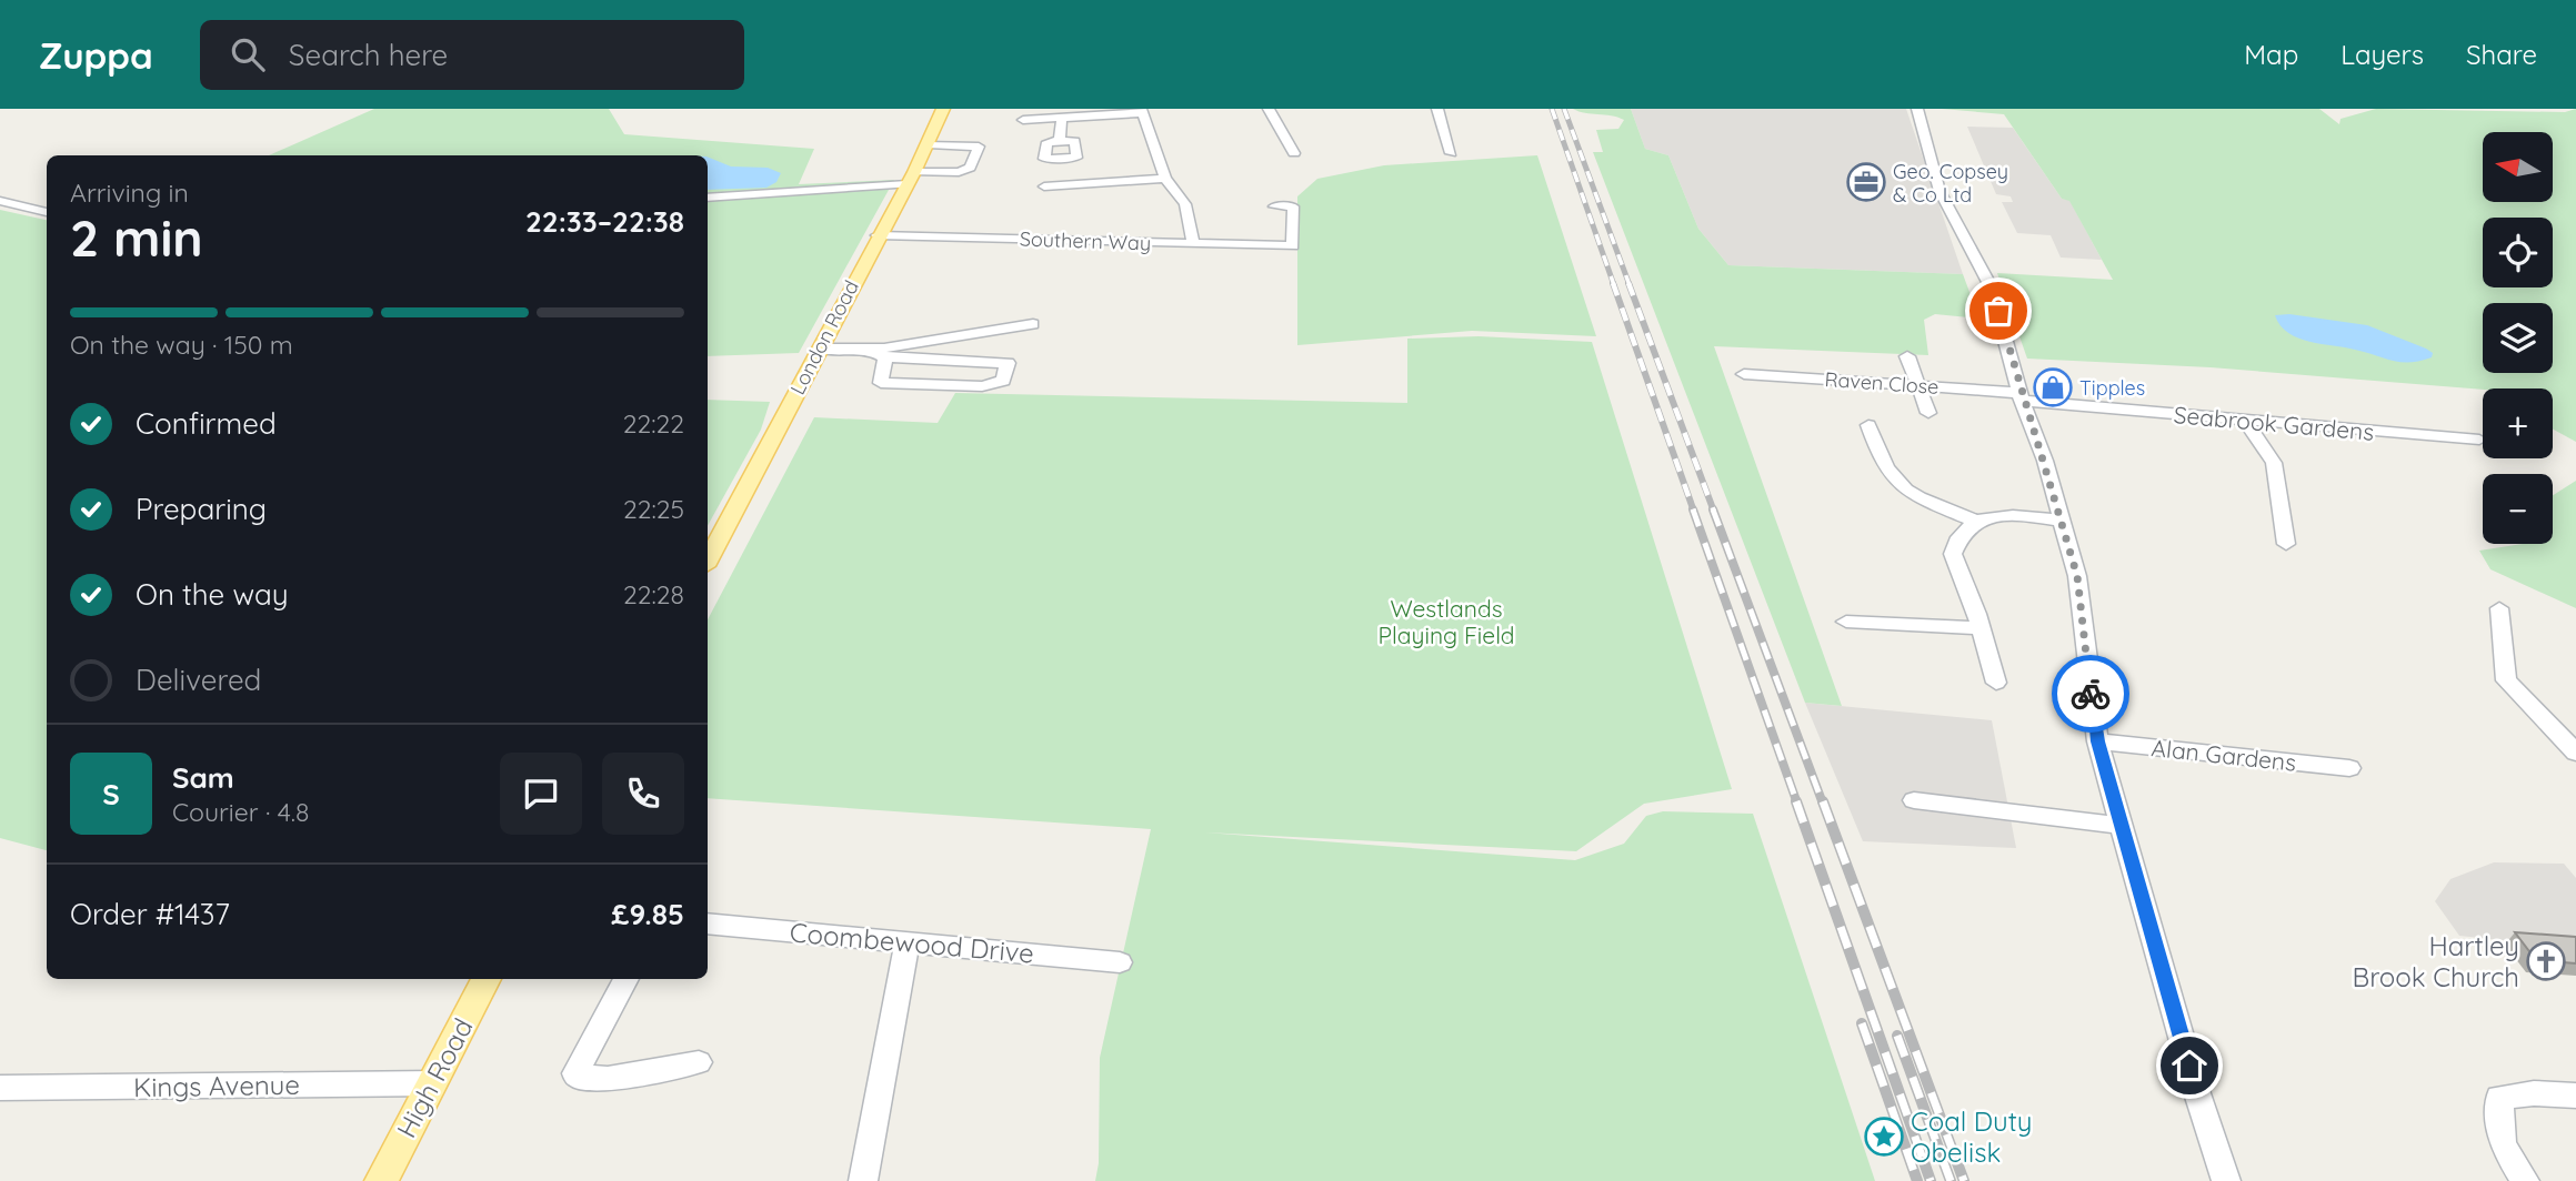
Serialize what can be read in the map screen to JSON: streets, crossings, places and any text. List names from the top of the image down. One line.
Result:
{"streets":{"main road":["London Road","High Road"],"street":["Southern Way","Raven Close","Seabrook Gardens","Alan Gardens","Coombewood Drive","Kings Avenue"]},"crossings":[["Southern Way","London Road"],["Raven Close","Seabrook Gardens"],["High Road","Kings Avenue"]],"parks":["Westlands Playing Field"],"places":{"office":["Geo. Copsey & Co Ltd"],"shop":["Tipples"],"church":["Hartley Brook Church"],"place":["Coal Duty Obelisk"]},"north":"left","page":{"header":"Zuppa","search":"Search here","nav":["Map","Layers","Share"],"map_buttons":["+","−"],"heading":["2 min","Arriving in","22:33–22:38"],"panel":["Sam","Courier · 4.8","Order #1437","£9.85"],"bar":"On the way · 150 m","list":[["Confirmed","22:22"],["Preparing","22:25"],["On the way","22:28"],"Delivered"],"round":"S"}}
